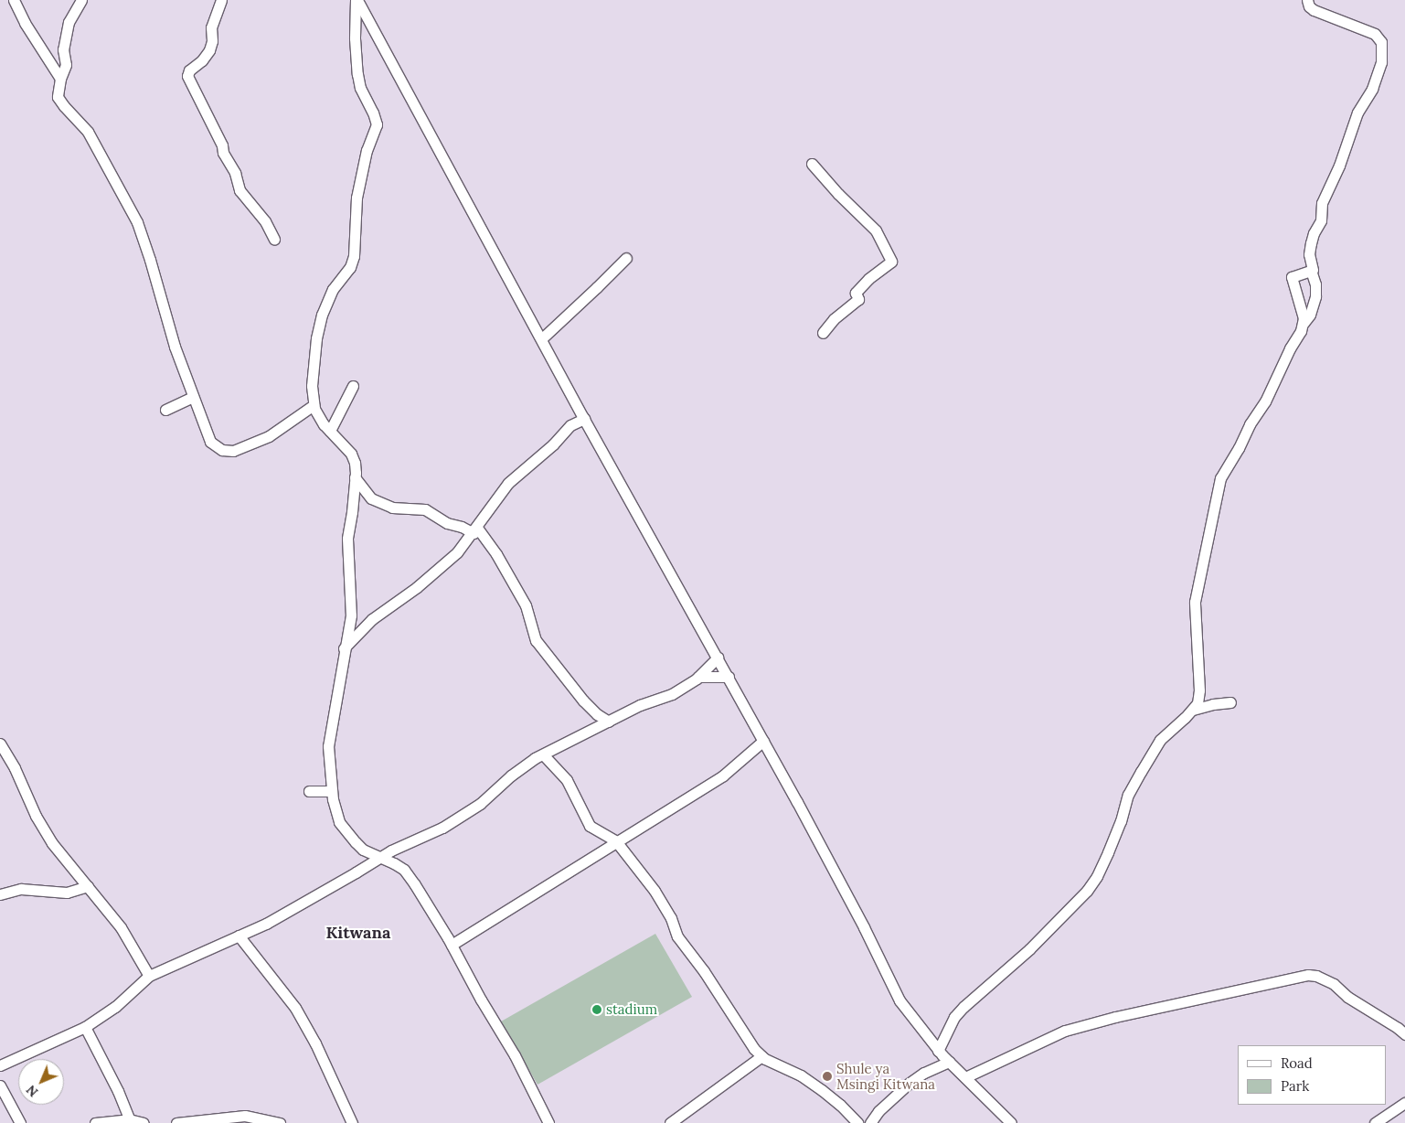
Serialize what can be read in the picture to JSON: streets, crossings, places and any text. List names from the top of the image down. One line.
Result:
{"districts":["Kitwana"],"places":["stadium","Shule ya Msingi Kitwana"],"legend":["Road","Park"],"north":"bottom left"}
